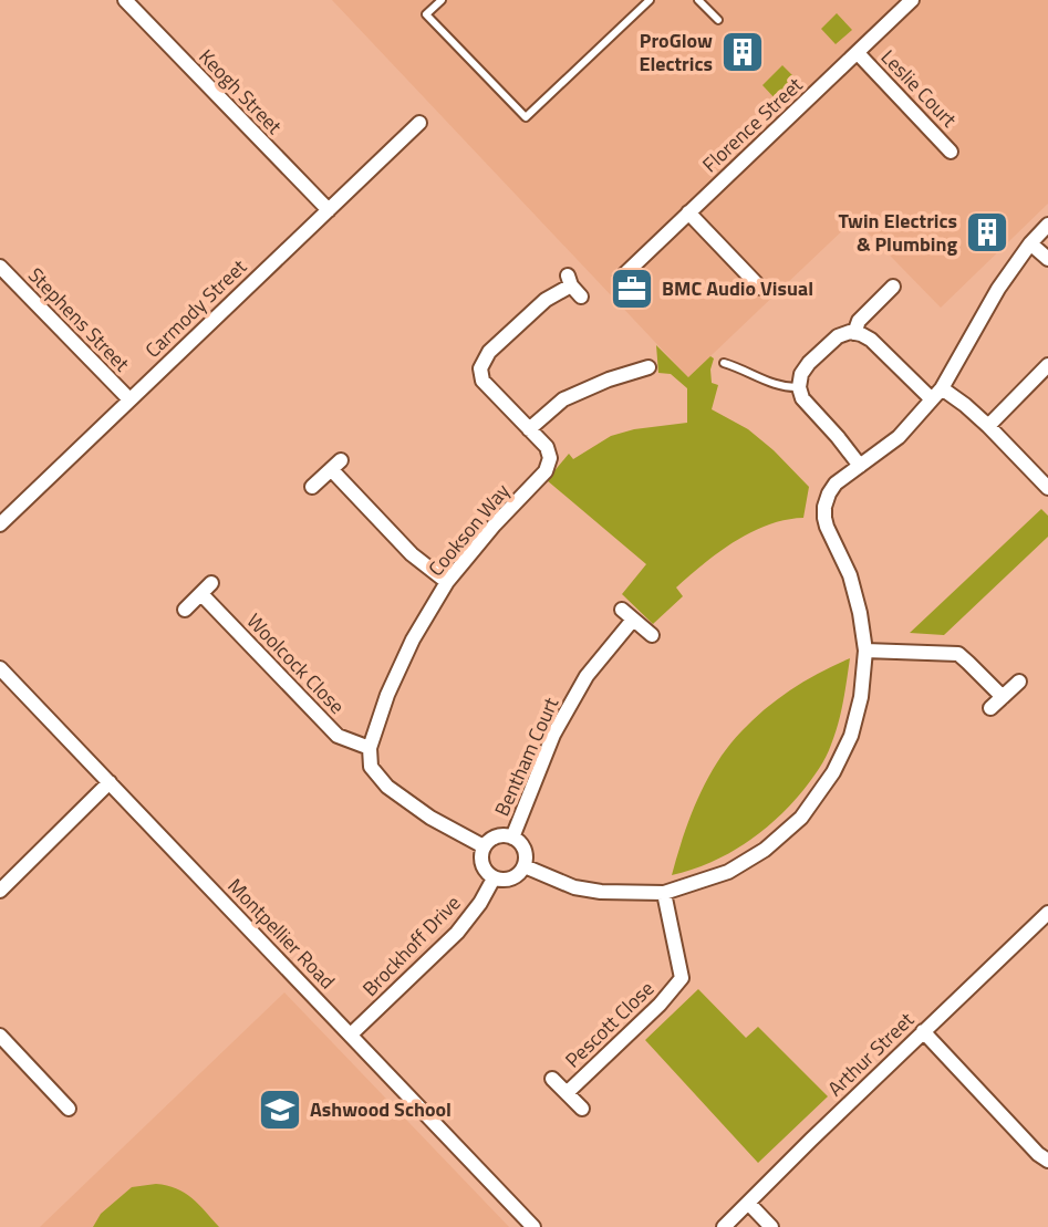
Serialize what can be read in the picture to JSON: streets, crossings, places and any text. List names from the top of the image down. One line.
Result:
{"streets":{"street":["Leslie Court","Keogh Street","Florence Street","Carmody Street","Stephens Street","Cookson Way","Woolcock Close","Bentham Court","Montpellier Road","Brockhoff Drive","Pescott Close","Arthur Street"]},"crossings":[["Leslie Court","Florence Street"],["Keogh Street","Carmody Street"],["Carmody Street","Stephens Street"],["Cookson Way","Woolcock Close"],["Bentham Court","Brockhoff Drive"],["Montpellier Road","Brockhoff Drive"]],"places":{"building":["ProGlow Electrics","Twin Electrics & Plumbing"],"office":["BMC Audio Visual"],"school or university":["Ashwood School"]}}
